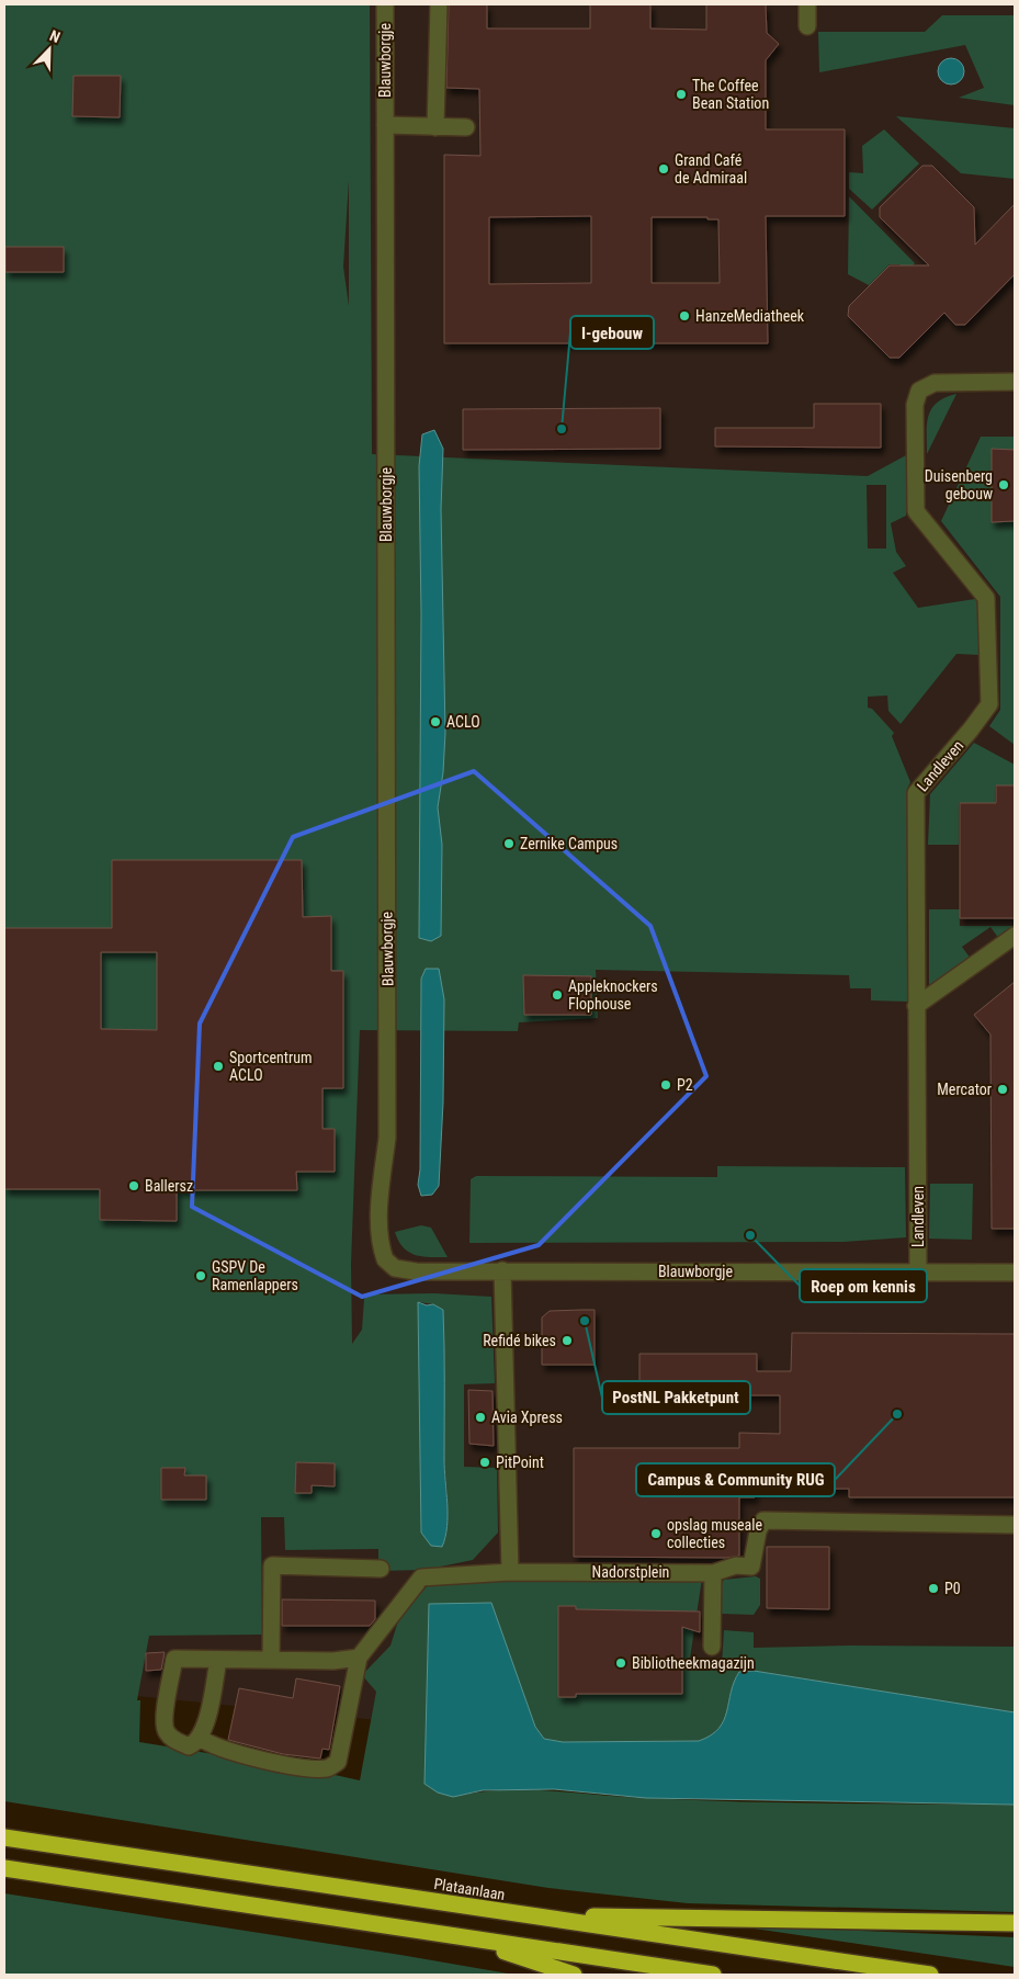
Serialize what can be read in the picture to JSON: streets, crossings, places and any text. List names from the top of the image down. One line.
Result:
{"streets":{"highway":["Plataanlaan"],"street":["Blauwborgje","Landleven","Nadorstplein"]},"crossings":[["Blauwborgje","Landleven"]],"places":["The Coffee Bean Station","Grand Café de Admiraal","HanzeMediatheek","I-gebouw","Duisenberg gebouw","ACLO","Zernike Campus","Appleknockers Flophouse","Sportcentrum ACLO","P2","Mercator","Ballersz","Roep om kennis","GSPV De Ramenlappers","PostNL Pakketpunt","Refidé bikes","Campus & Community RUG","Avia Xpress","PitPoint","opslag museale collecties","P0","Bibliotheekmagazijn"],"north":"top right"}
